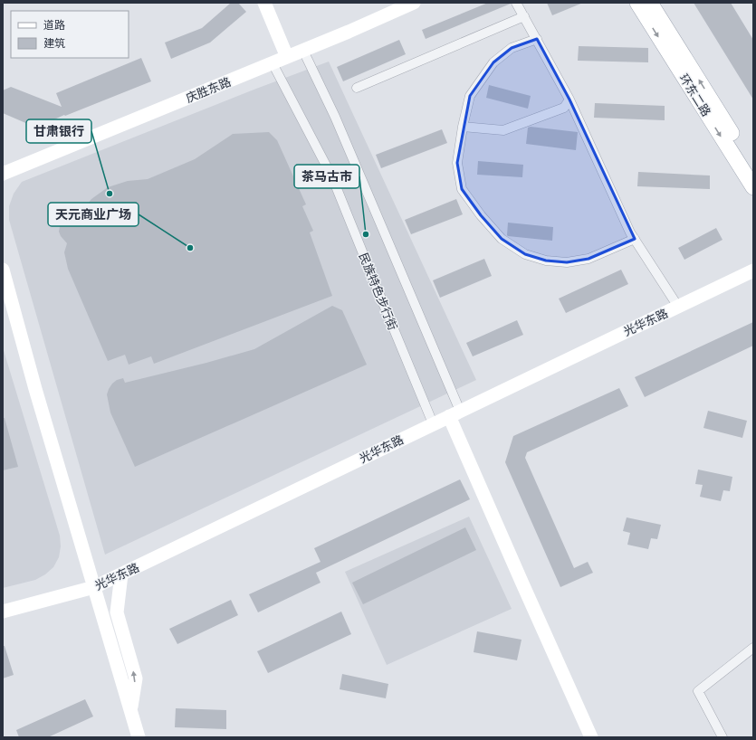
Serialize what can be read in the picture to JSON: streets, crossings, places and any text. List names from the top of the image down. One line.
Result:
{"streets":{"main road":["庆胜东路","环东二路","光华东路"],"street":["民族特色步行街"]},"crossings":[["庆胜东路","民族特色步行街"],["民族特色步行街","光华东路"]],"places":["甘肃银行","茶马古市","天元商业广场"],"legend":["道路","建筑"]}
